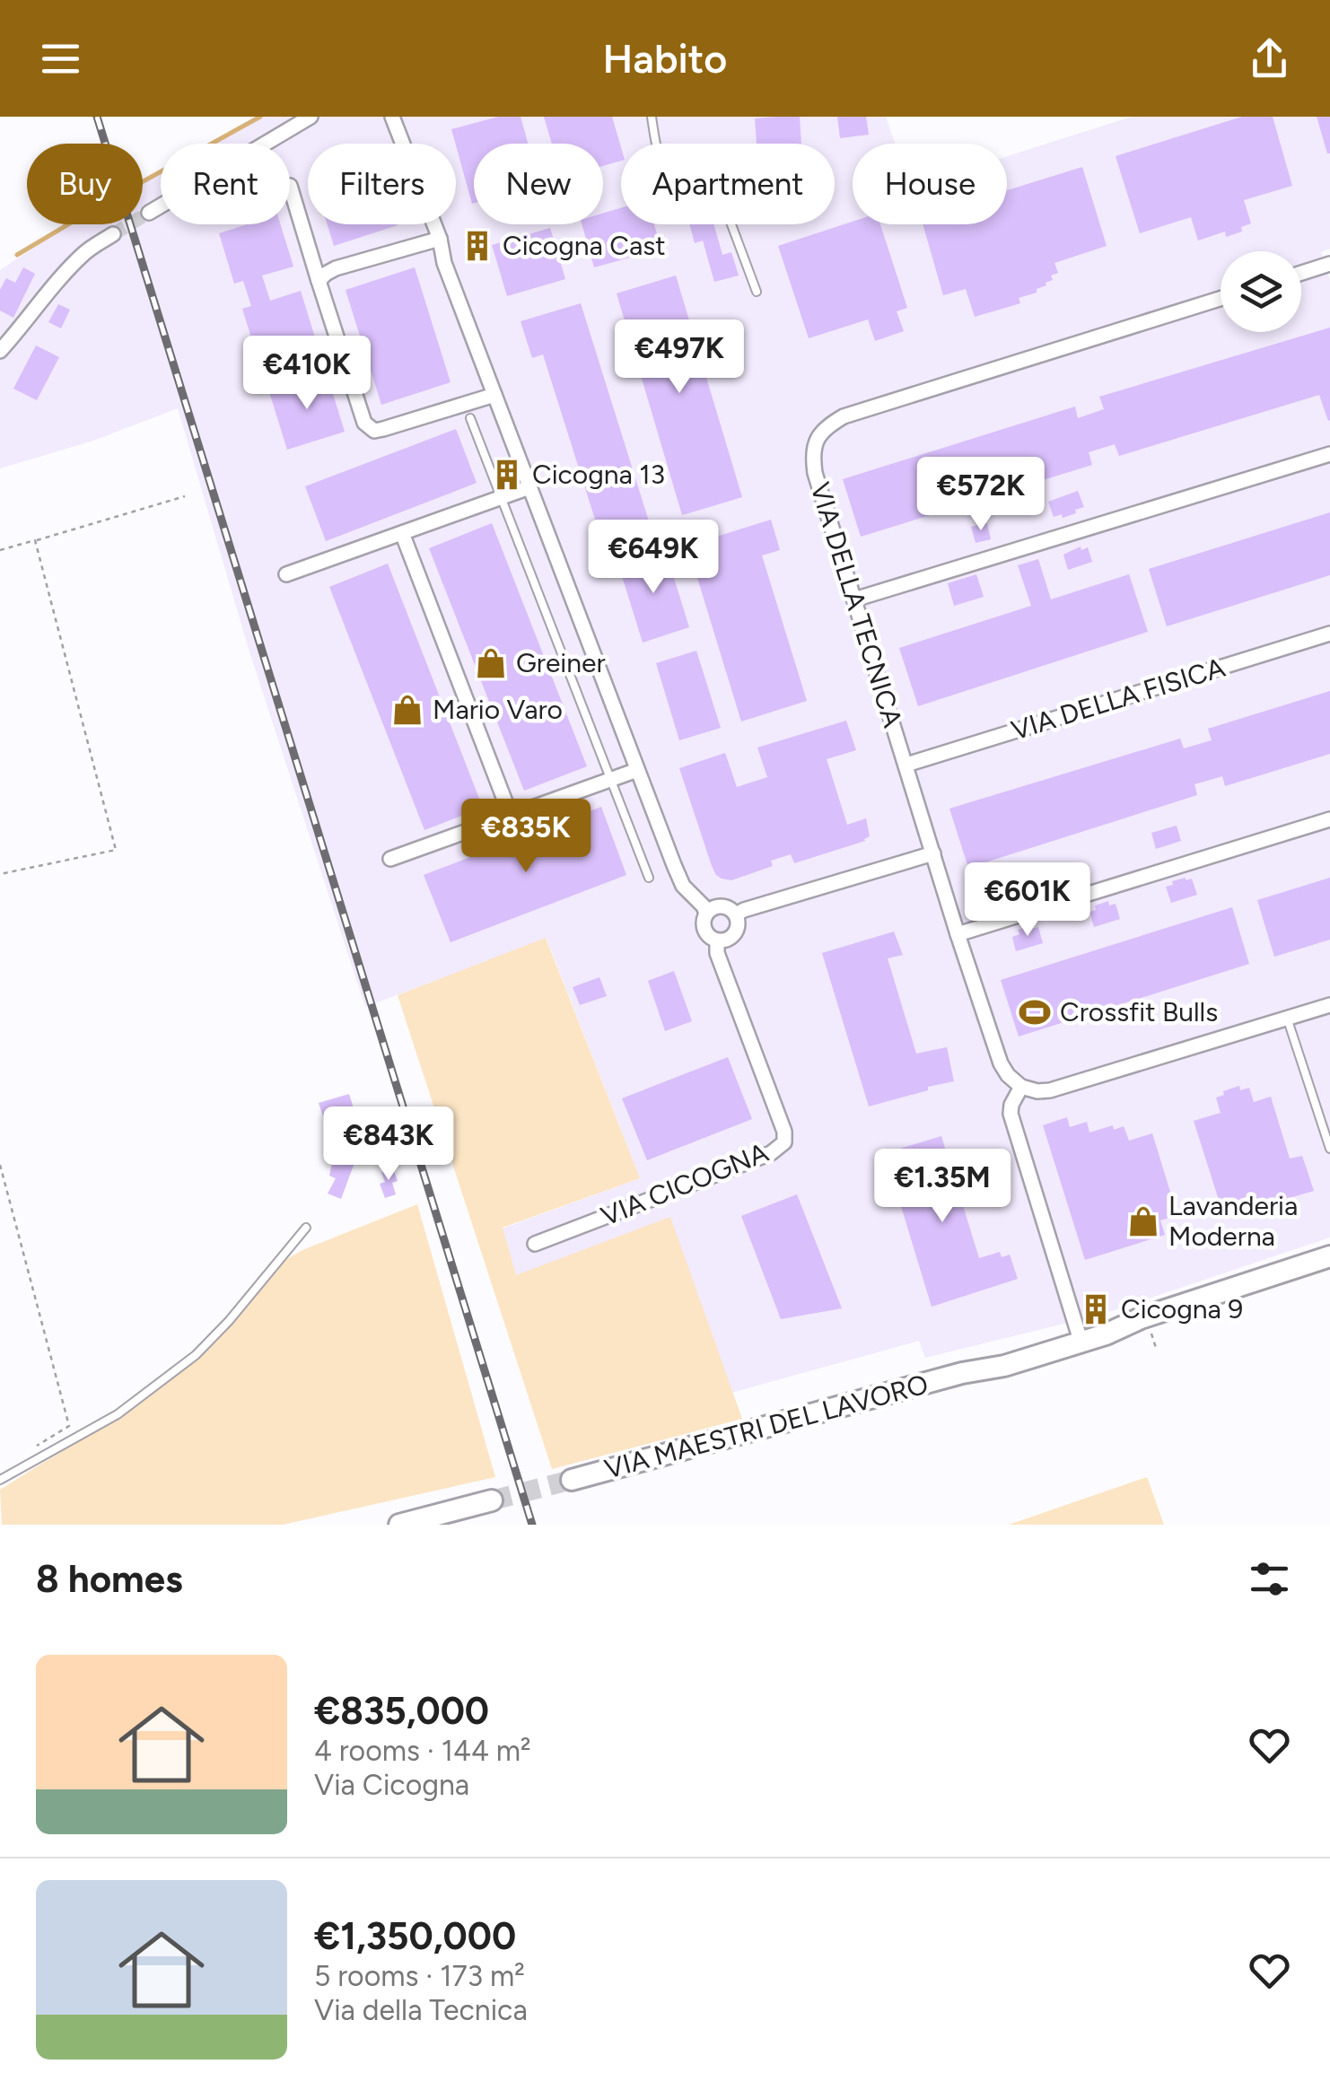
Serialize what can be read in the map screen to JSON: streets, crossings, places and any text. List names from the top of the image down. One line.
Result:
{"streets":{"street":["VIA DELLA TECNICA","VIA DELLA FISICA","VIA CICOGNA","VIA MAESTRI DEL LAVORO"]},"crossings":[["VIA DELLA TECNICA","VIA DELLA FISICA"]],"places":{"building":["Cicogna Cast","Cicogna 13","Cicogna 9"],"shop":["Greiner","Mario Varo","Lavanderia Moderna"],"sports":["Crossfit Bulls"]},"page":{"header":"Habito","chip":["Buy","Rent","Filters","New","Apartment","House"],"price":["€497K","€410K","€572K","€649K","€835K","€601K","€843K","€1.35M"],"heading":"8 homes","list":[{"name":"€835,000","note":"4 rooms · 144 m² · Via Cicogna"},{"name":"€1,350,000","note":"5 rooms · 173 m² · Via della Tecnica"}]}}
